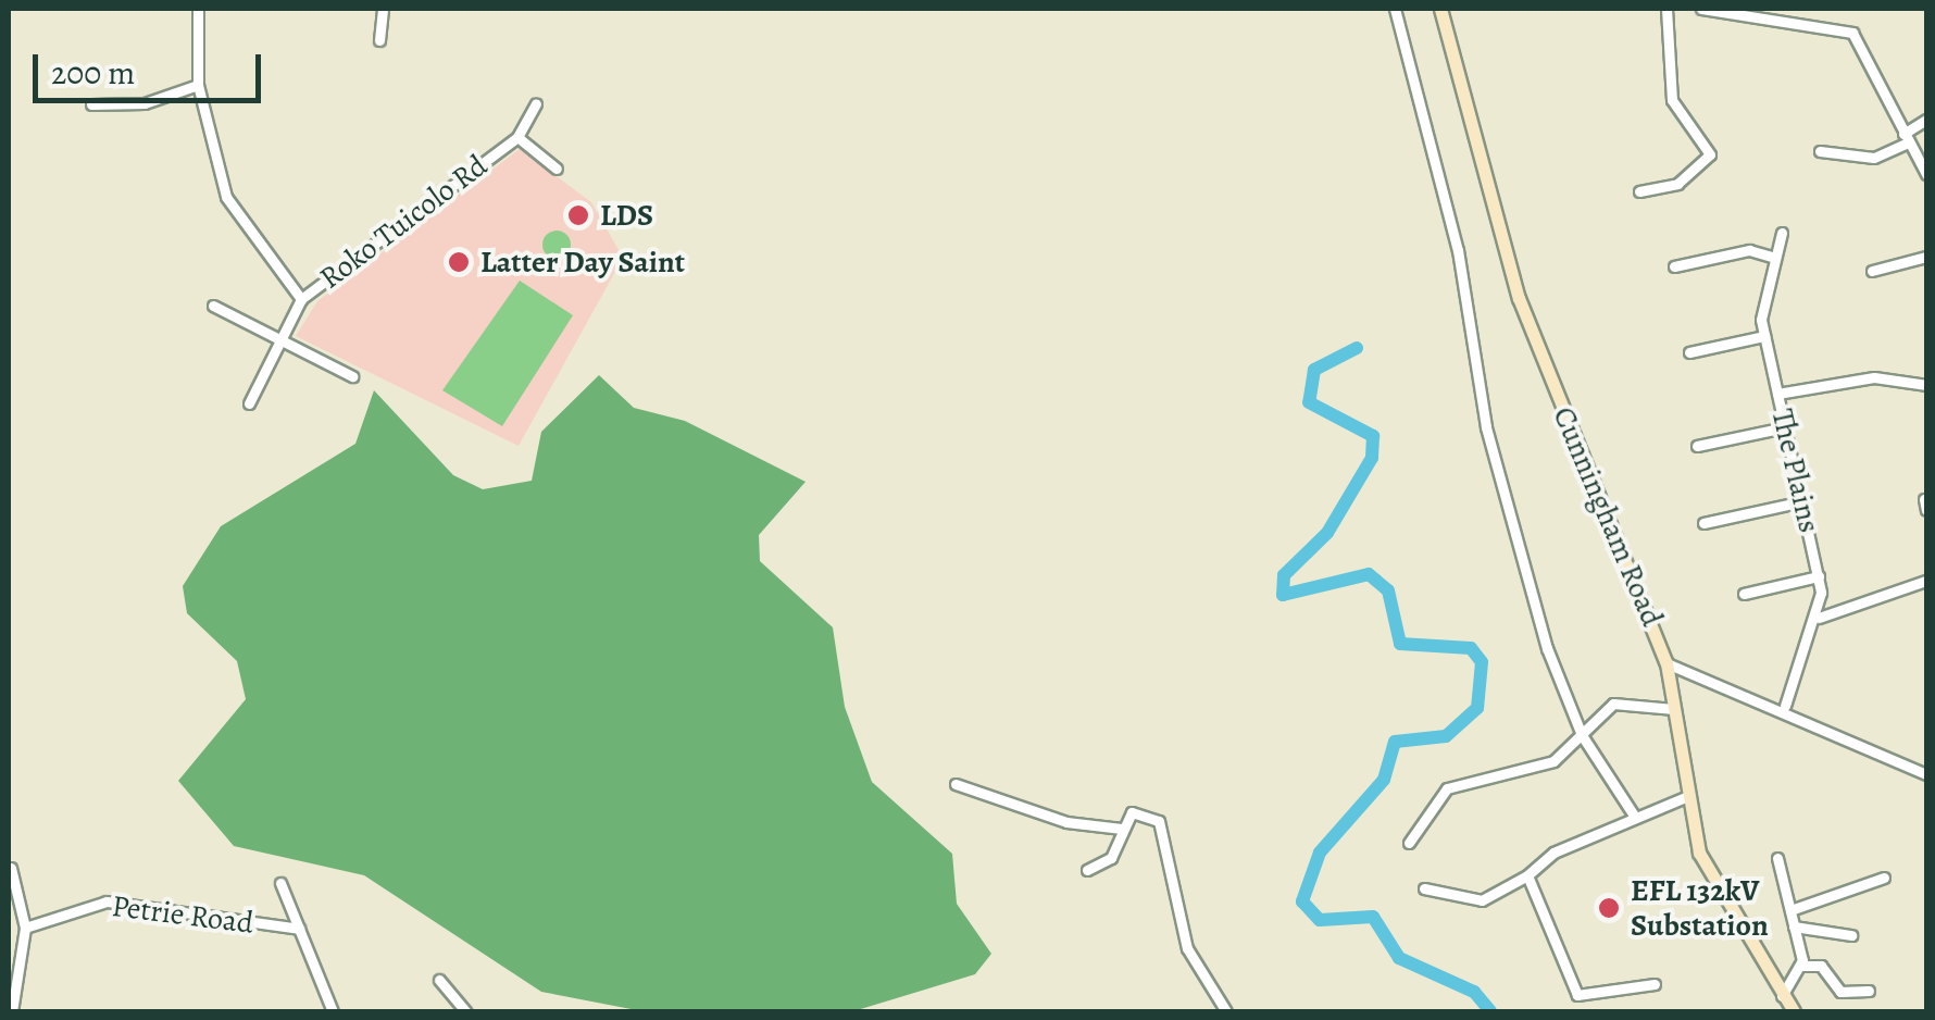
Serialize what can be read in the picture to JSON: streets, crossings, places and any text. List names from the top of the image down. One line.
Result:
{"streets":{"main road":["Cunningham Road"],"street":["Roko Tuicolo Rd","The Plains","Petrie Road"]},"places":["LDS","Latter Day Saint","EFL 132kV Substation"],"scale_bar":"200 m"}
